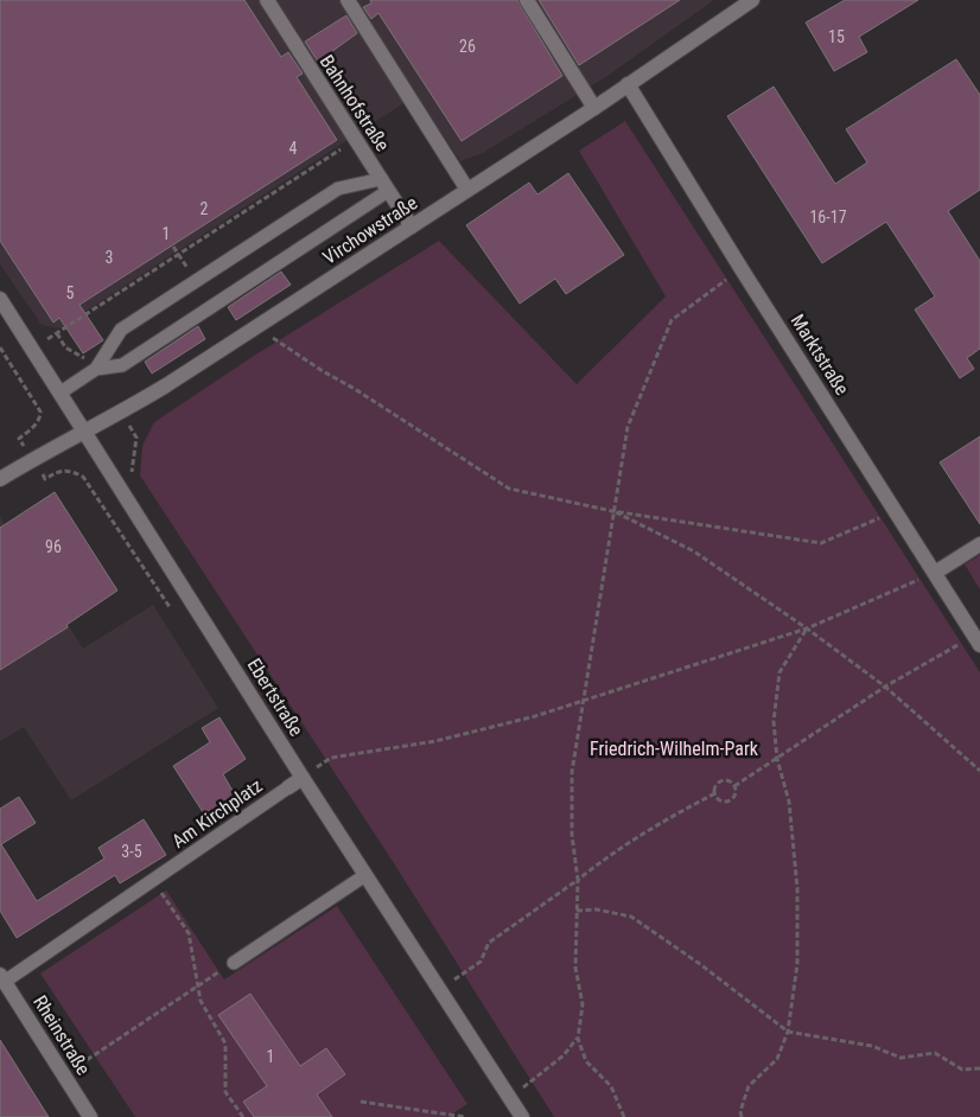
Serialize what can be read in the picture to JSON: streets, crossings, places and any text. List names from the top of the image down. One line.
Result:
{"streets":{"street":["Bahnhofstraße","Virchowstraße","Marktstraße","Ebertstraße","Am Kirchplatz","Rheinstraße"]},"crossings":[["Bahnhofstraße","Virchowstraße"],["Virchowstraße","Marktstraße"],["Virchowstraße","Ebertstraße"],["Ebertstraße","Am Kirchplatz"],["Am Kirchplatz","Rheinstraße"]],"parks":["Friedrich-Wilhelm-Park"],"house_numbers":["15","26","4","2","16-17","1","3","5","96","3-5","1"]}
